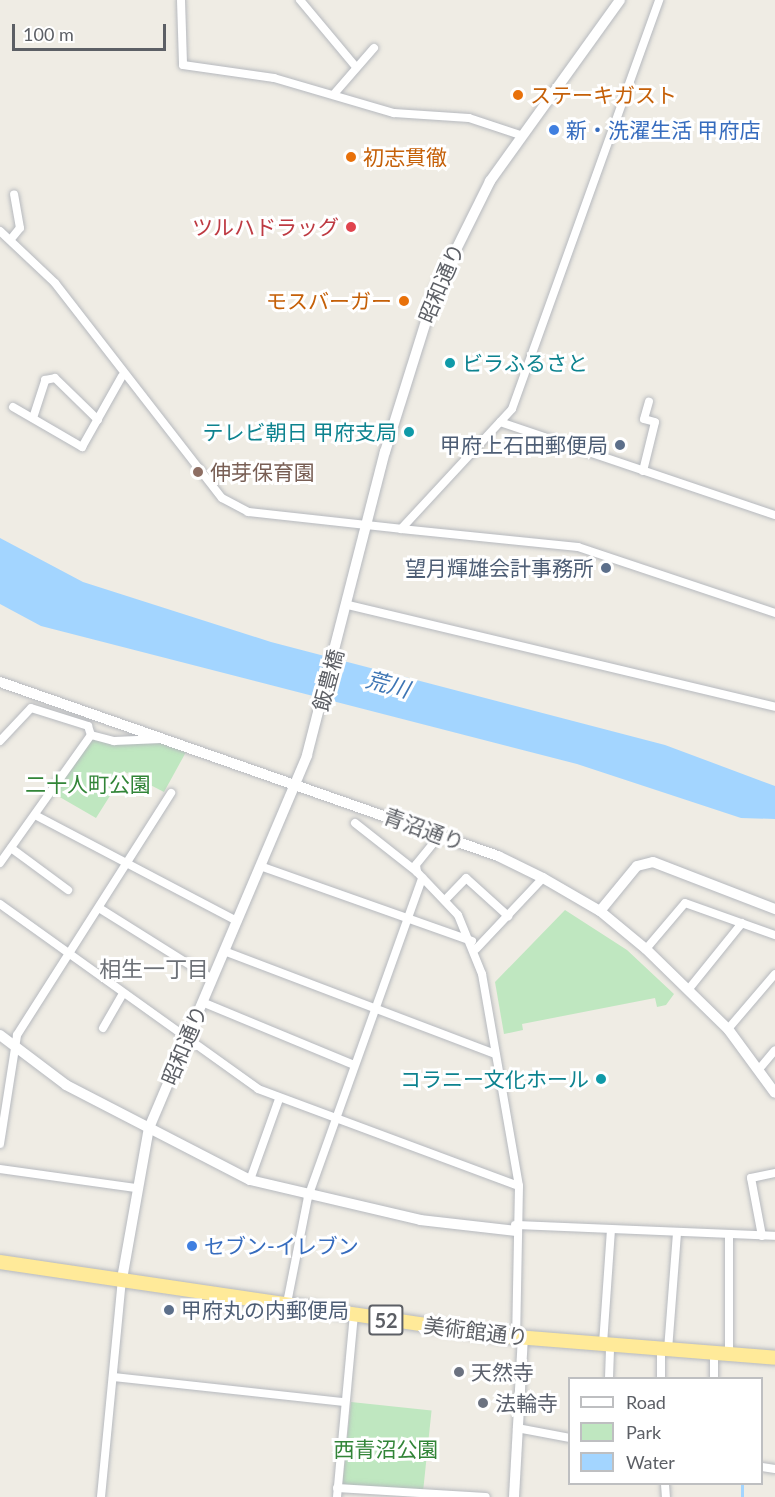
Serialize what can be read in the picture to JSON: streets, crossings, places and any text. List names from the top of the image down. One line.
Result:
{"streets":{"highway":["52","美術館通り"],"street":["昭和通り","飯豊橋","青沼通り"]},"crossings":[["昭和通り","飯豊橋"],["昭和通り","青沼通り"],["昭和通り","美術館通り"]],"districts":["相生一丁目"],"water":["荒川"],"parks":["二十人町公園","西青沼公園"],"places":["ステーキガスト","新・洗濯生活 甲府店","初志貫徹","ツルハドラッグ","モスバーガー","ビラふるさと","テレビ朝日 甲府支局","甲府上石田郵便局","伸芽保育園","望月輝雄会計事務所","コラニー文化ホール","セブン-イレブン","甲府丸の内郵便局","天然寺","法輪寺"],"legend":["Road","Park","Water"],"scale_bar":"100 m"}
